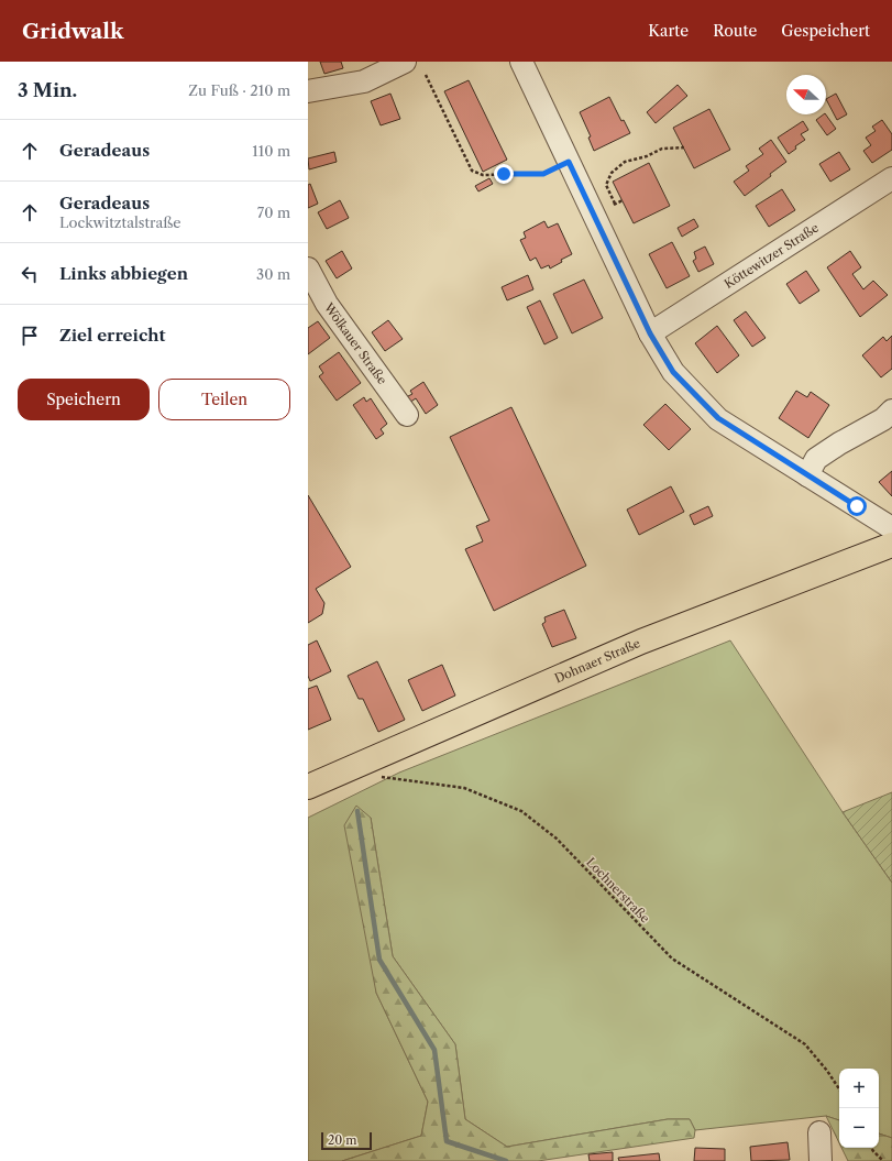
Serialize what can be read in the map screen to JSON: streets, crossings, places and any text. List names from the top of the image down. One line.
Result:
{"streets":{"main road":["Dohnaer Straße"],"street":["Köttewitzer Straße","Wölkauer Straße"],"path":["Lochnerstraße"]},"scale_bar":"20 m","north":"left","page":{"header":"Gridwalk","nav":["Karte","Route","Gespeichert"],"heading":["3 Min.","Zu Fuß · 210 m"],"list":[["Geradeaus","110 m"],["Geradeaus","Lockwitztalstraße","70 m"],["Links abbiegen","30 m"],"Ziel erreicht"],"buttons":["Speichern","Teilen"],"map_buttons":["+","−"],"scale":"20 m"}}
